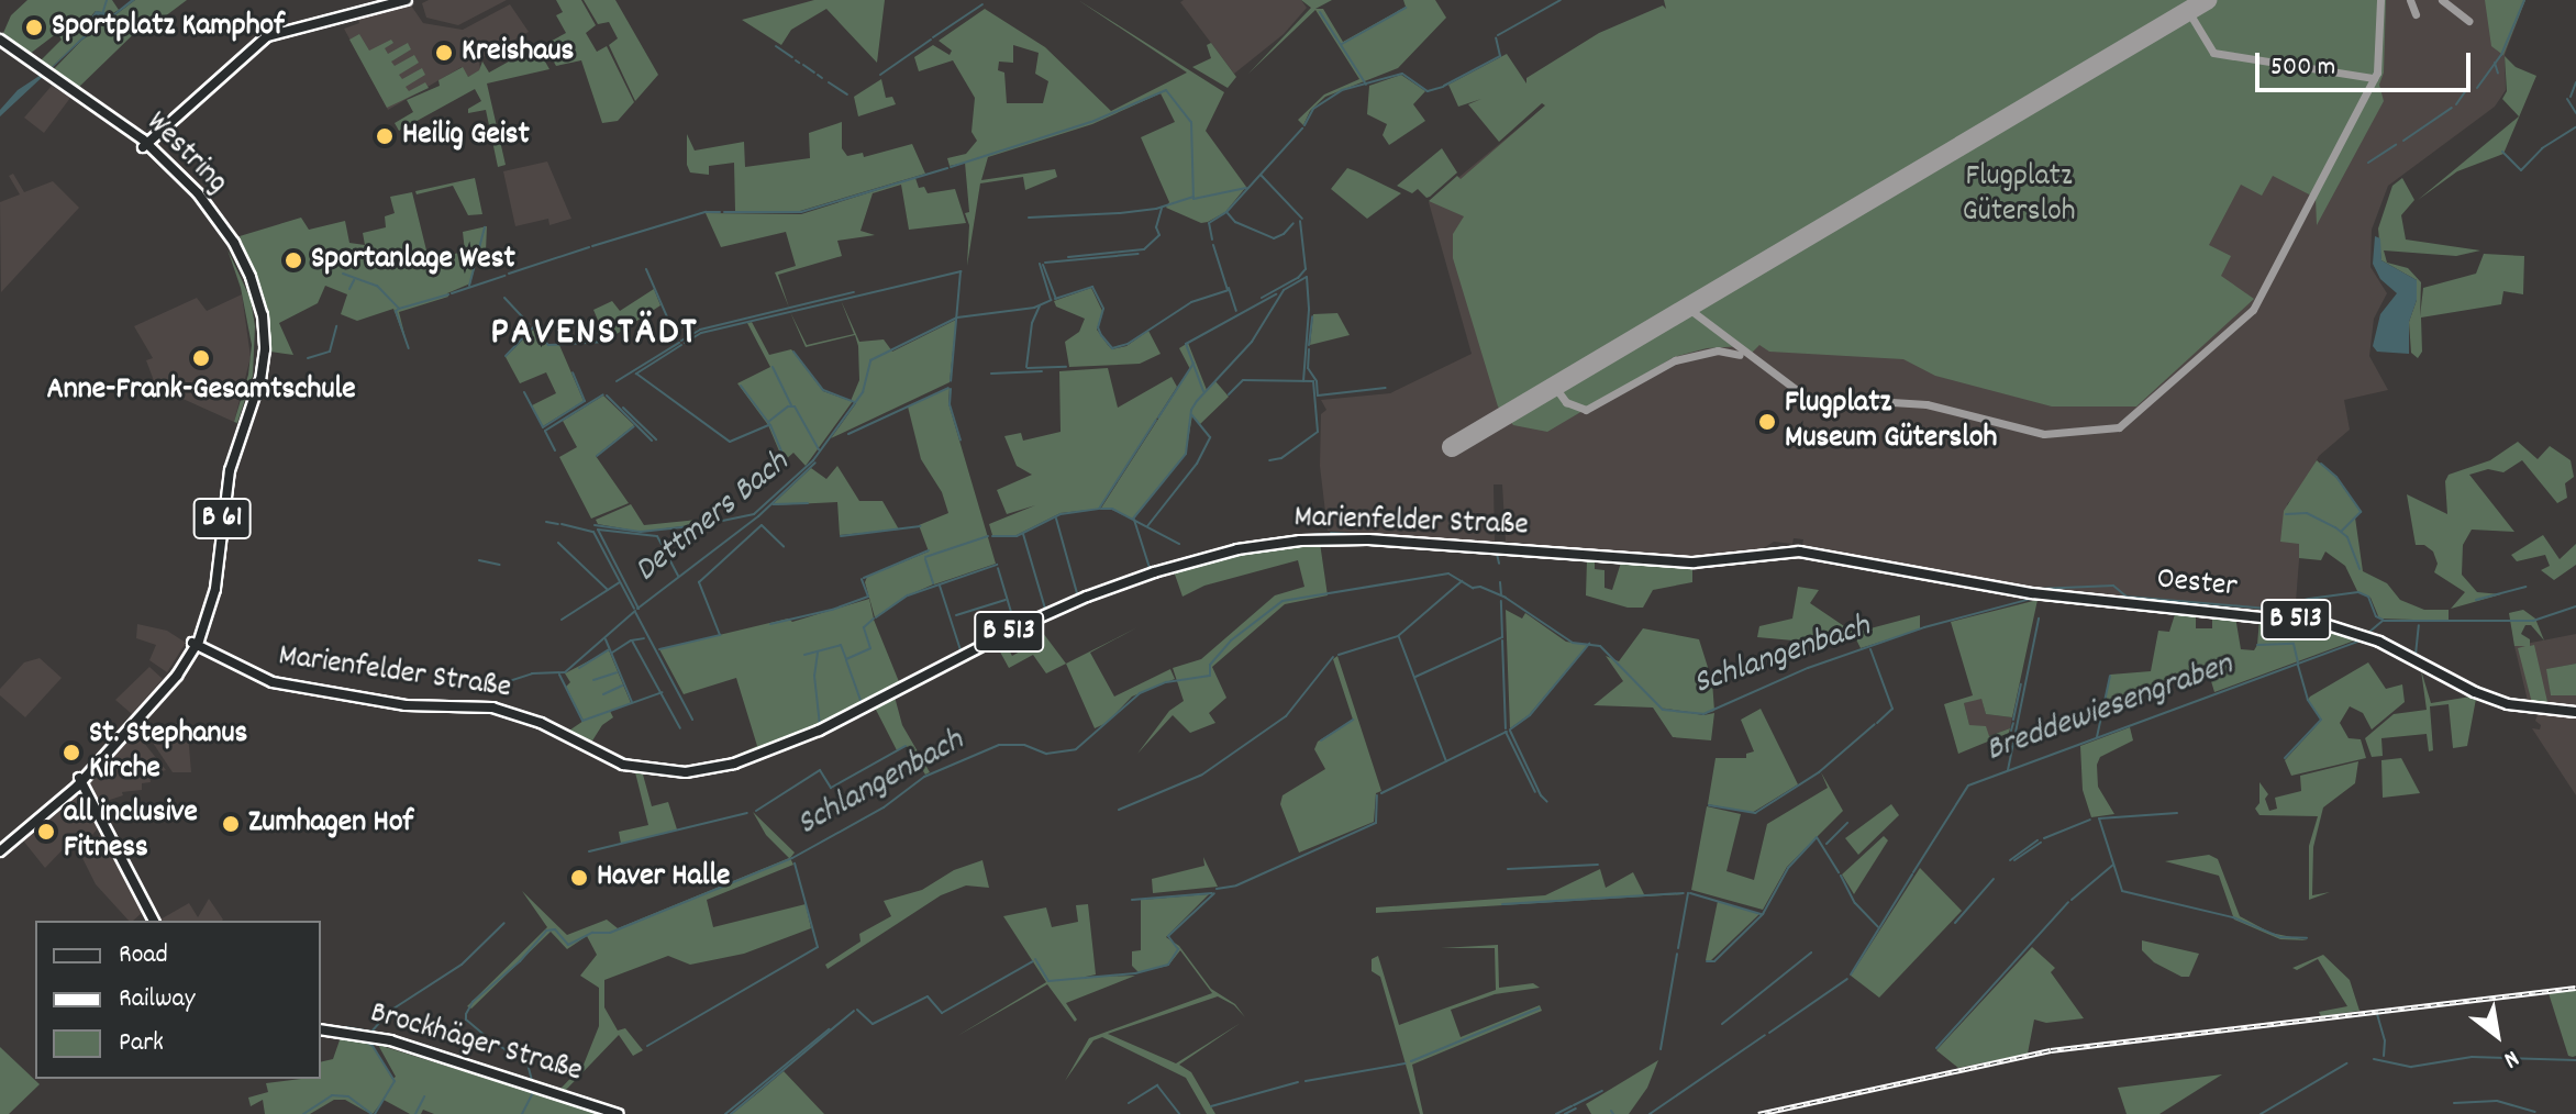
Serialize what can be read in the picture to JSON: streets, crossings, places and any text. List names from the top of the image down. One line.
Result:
{"streets":{"main road":["Westring","B 61","Marienfelder Straße","Oester","B 513","Brockhäger Straße"]},"crossings":[["Westring","B 61"],["Westring","Marienfelder Straße"],["B 61","Marienfelder Straße"],["Marienfelder Straße","Oester"]],"districts":["PAVENSTÄDT"],"water":["Dettmers Bach","Schlangenbach","Breddewiesengraben"],"parks":["Flugplatz Gütersloh"],"places":["Sportplatz Kamphof","Kreishaus","Heilig Geist","Sportanlage West","Anne-Frank-Gesamtschule","Flugplatz Museum Gütersloh","St. Stephanus Kirche","Zumhagen Hof","all inclusive Fitness","Haver Halle"],"legend":["Road","Railway","Park"],"scale_bar":"500 m","north":"bottom right"}
